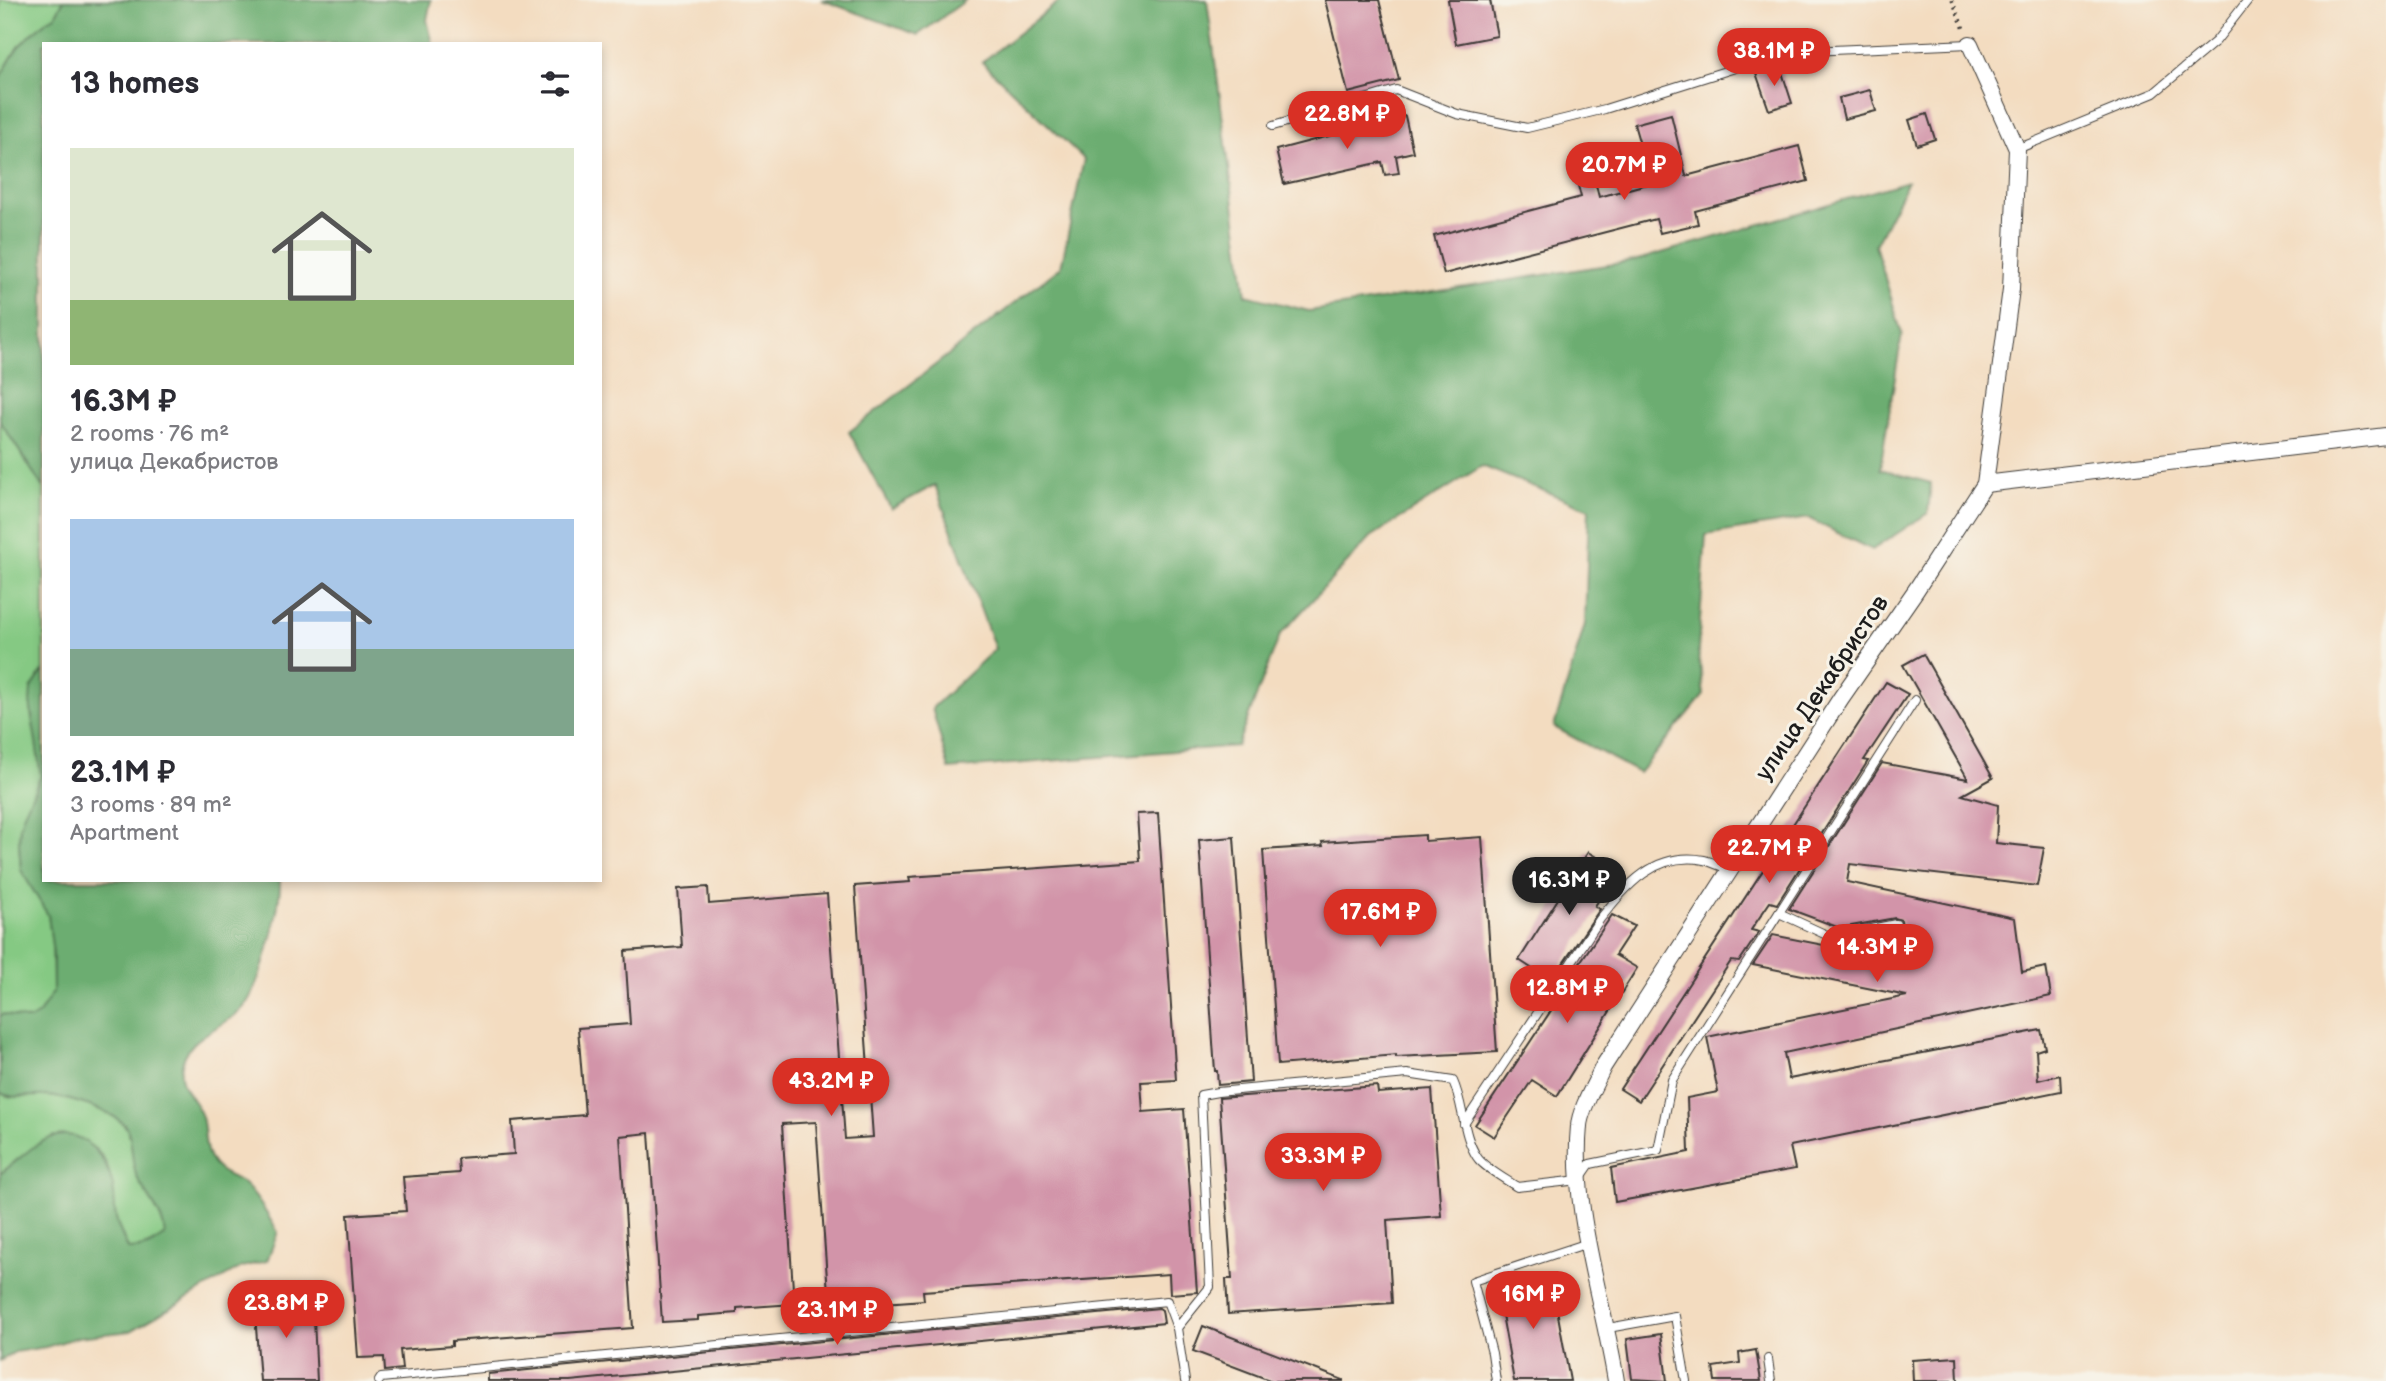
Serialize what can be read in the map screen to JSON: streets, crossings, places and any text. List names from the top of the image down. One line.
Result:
{"streets":{"street":["улица Декабристов"]},"page":{"price":["38.1M ₽","22.8M ₽","20.7M ₽","22.7M ₽","16.3M ₽","17.6M ₽","14.3M ₽","12.8M ₽","43.2M ₽","33.3M ₽","16M ₽","23.8M ₽","23.1M ₽"],"heading":"13 homes","list":[{"name":"16.3M ₽","note":"2 rooms · 76 m² · улица Декабристов"},{"name":"23.1M ₽","note":"3 rooms · 89 m² · Apartment"}]}}
